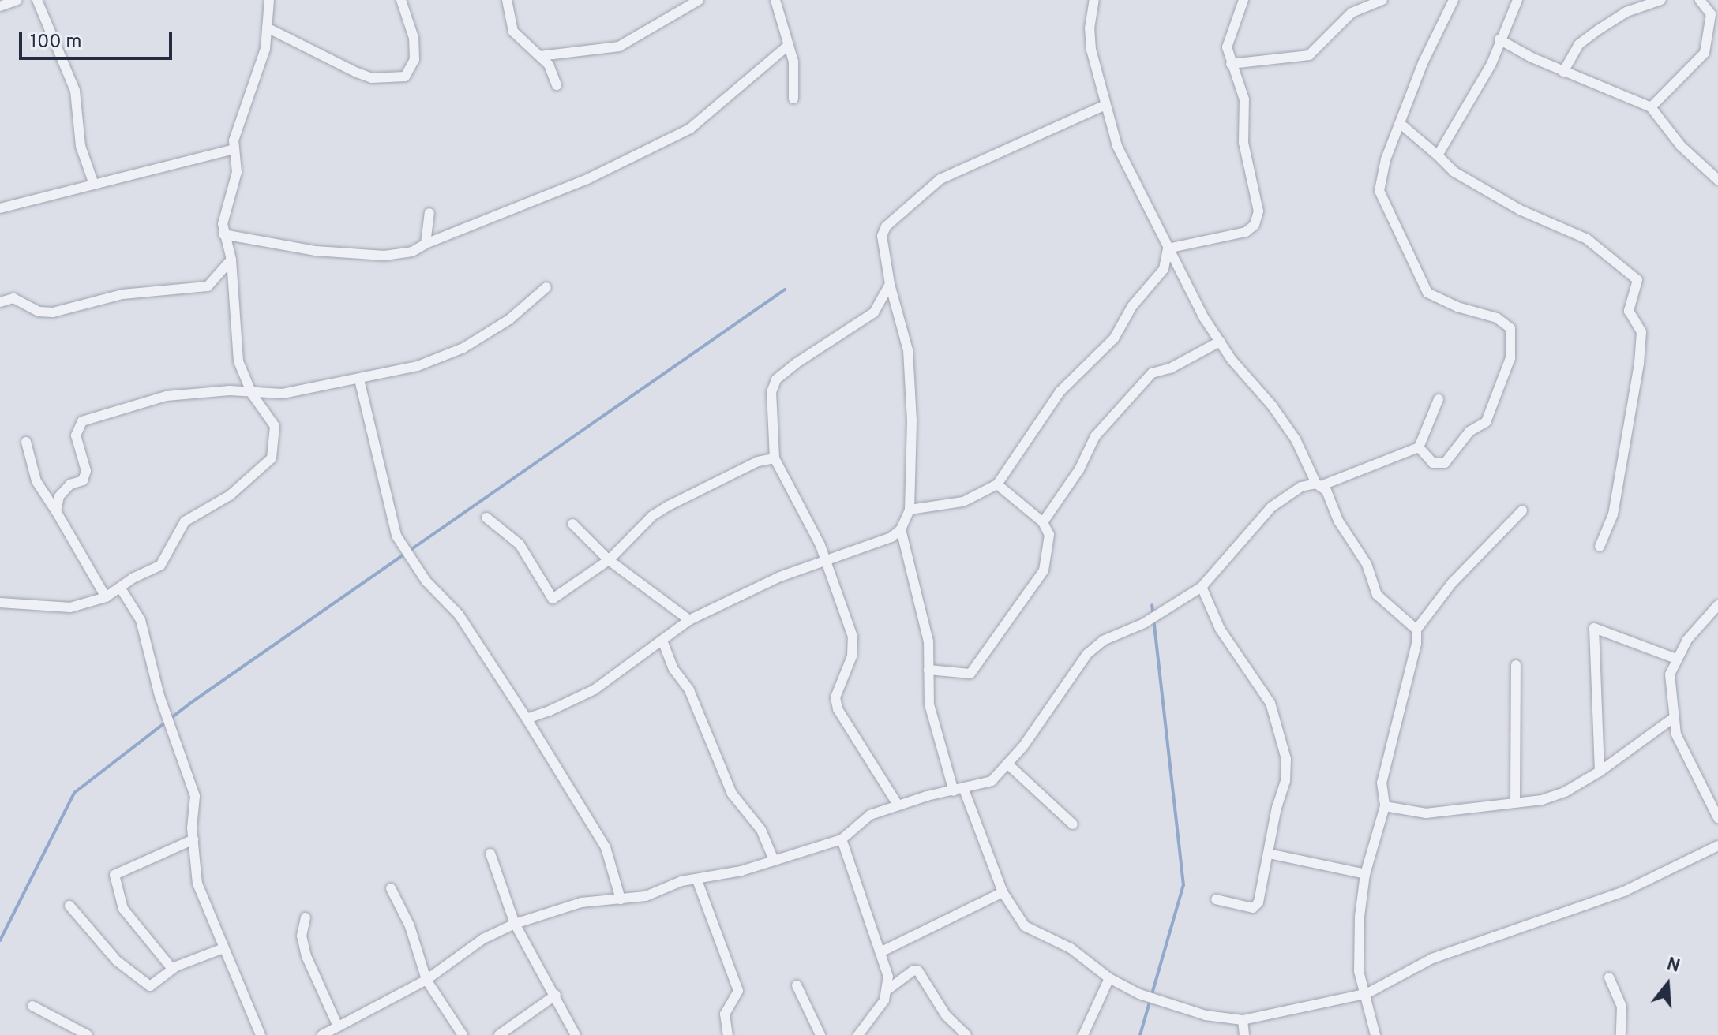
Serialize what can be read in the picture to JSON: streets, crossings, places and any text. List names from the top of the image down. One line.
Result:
{"scale_bar":"100 m","north":"top"}
